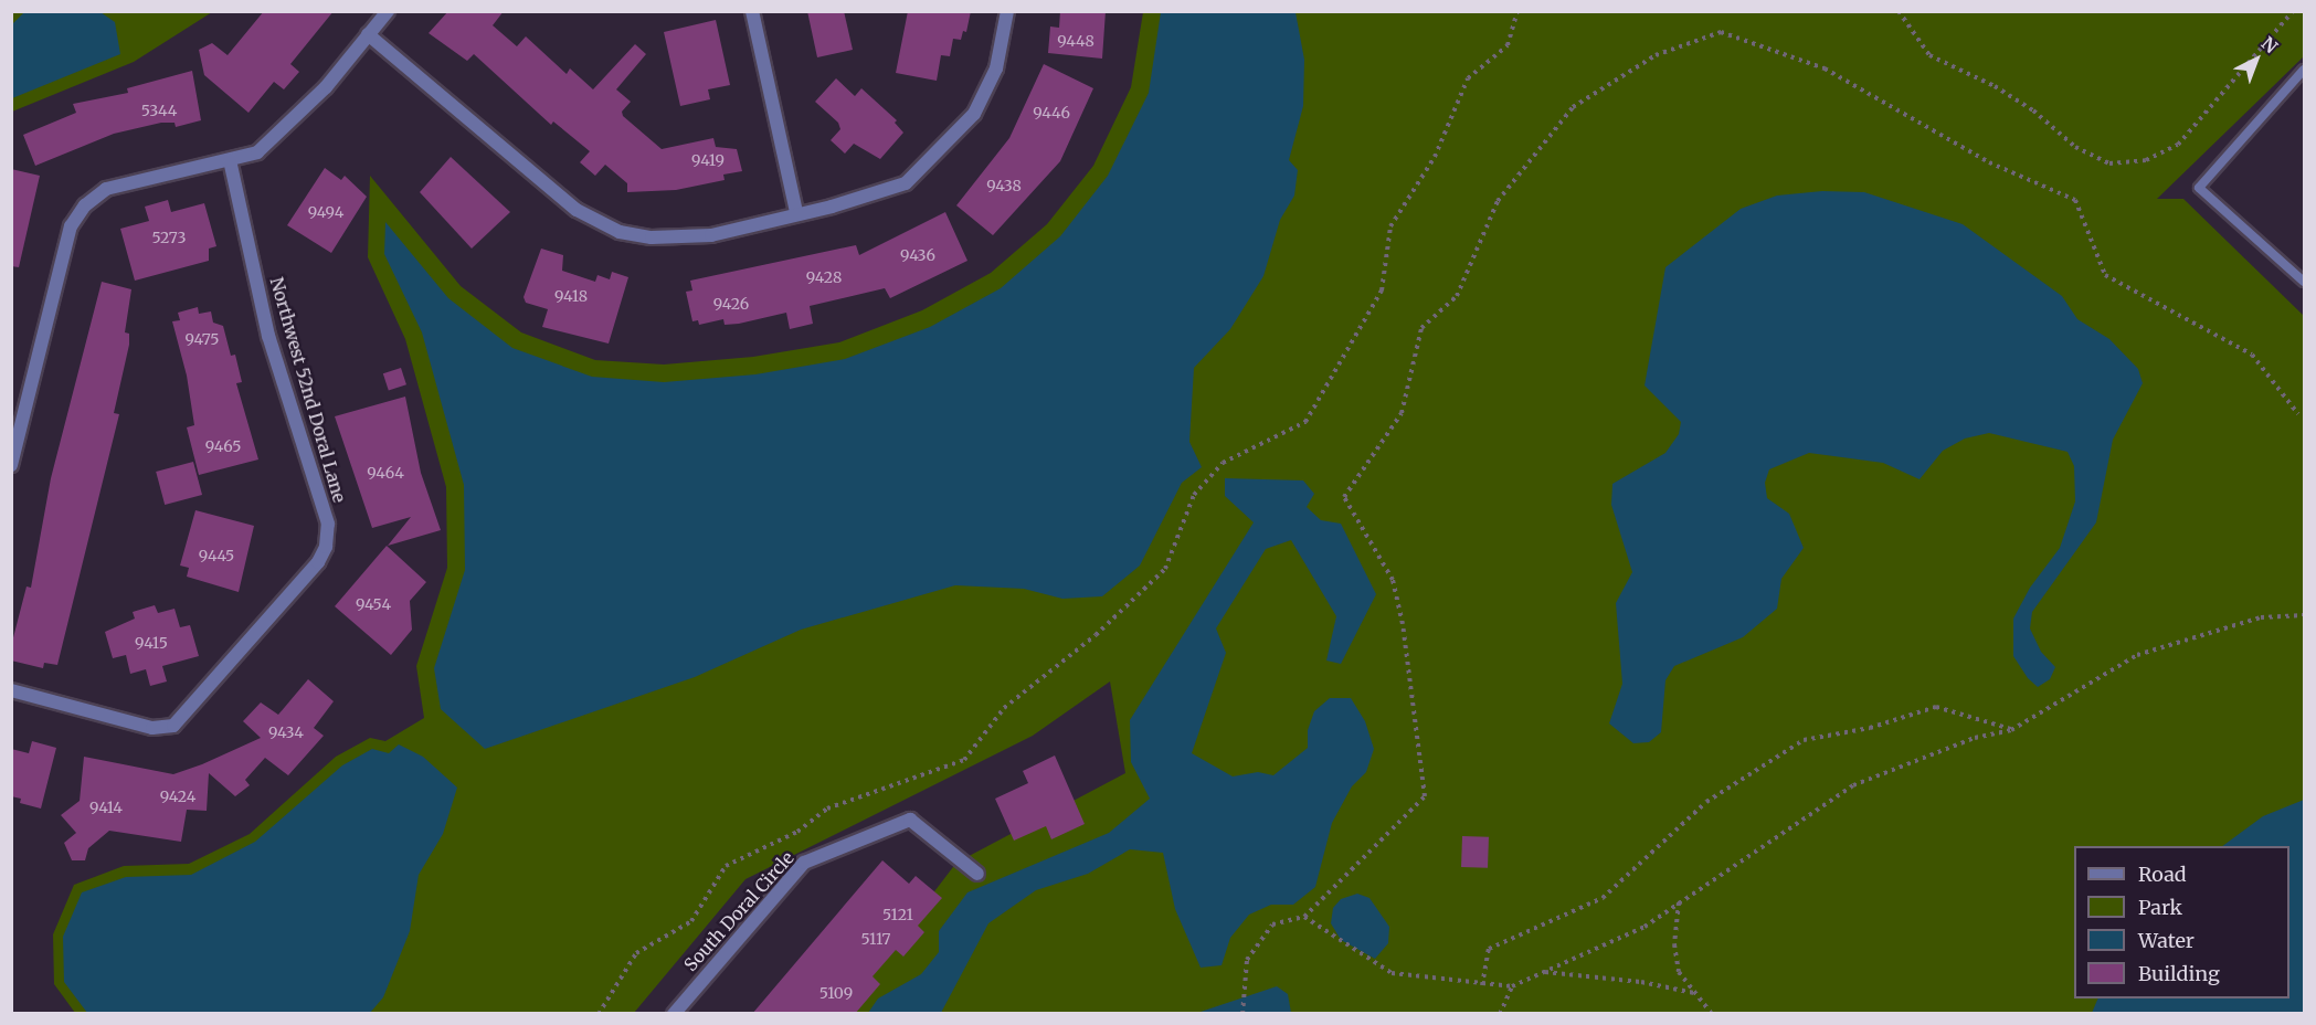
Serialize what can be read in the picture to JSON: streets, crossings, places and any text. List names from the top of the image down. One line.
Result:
{"streets":{"street":["Northwest 52nd Doral Lane","South Doral Circle"]},"house_numbers":["9448","5344","9446","9419","9438","9494","5273","9436","9428","9418","9426","9475","9465","9464","9445","9454","9415","9434","9424","9414","5121","5117","5109"],"legend":["Road","Park","Water","Building"],"north":"top right"}
